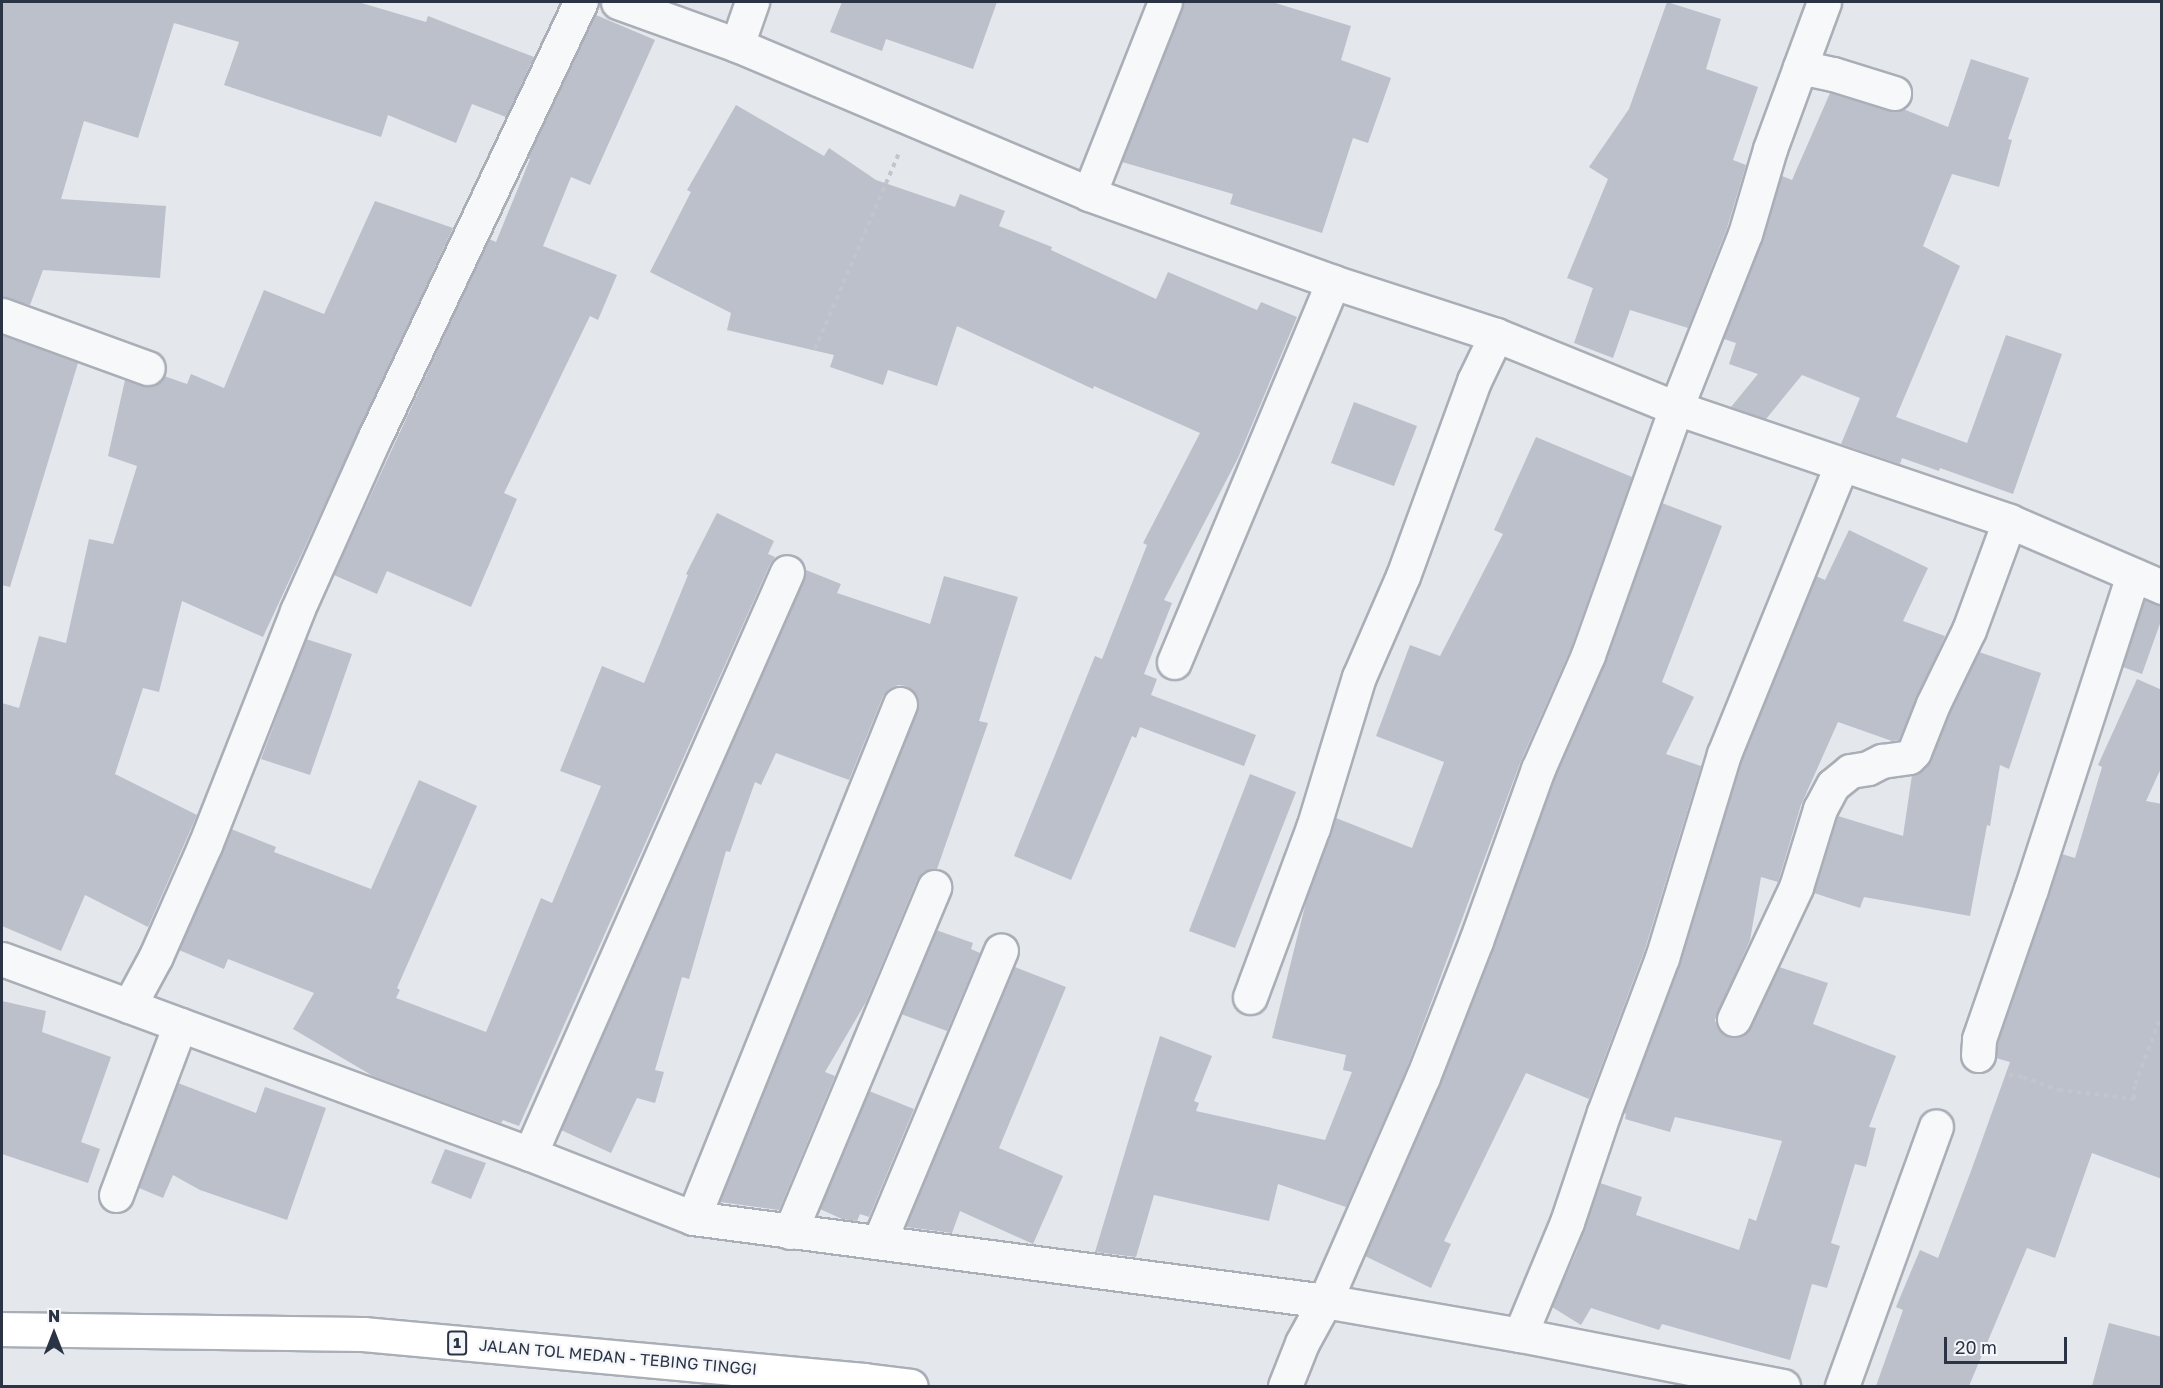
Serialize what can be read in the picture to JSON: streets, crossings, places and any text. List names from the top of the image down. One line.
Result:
{"streets":{"highway":["1","JALAN TOL MEDAN - TEBING TINGGI"]},"scale_bar":"20 m","north":"top"}
